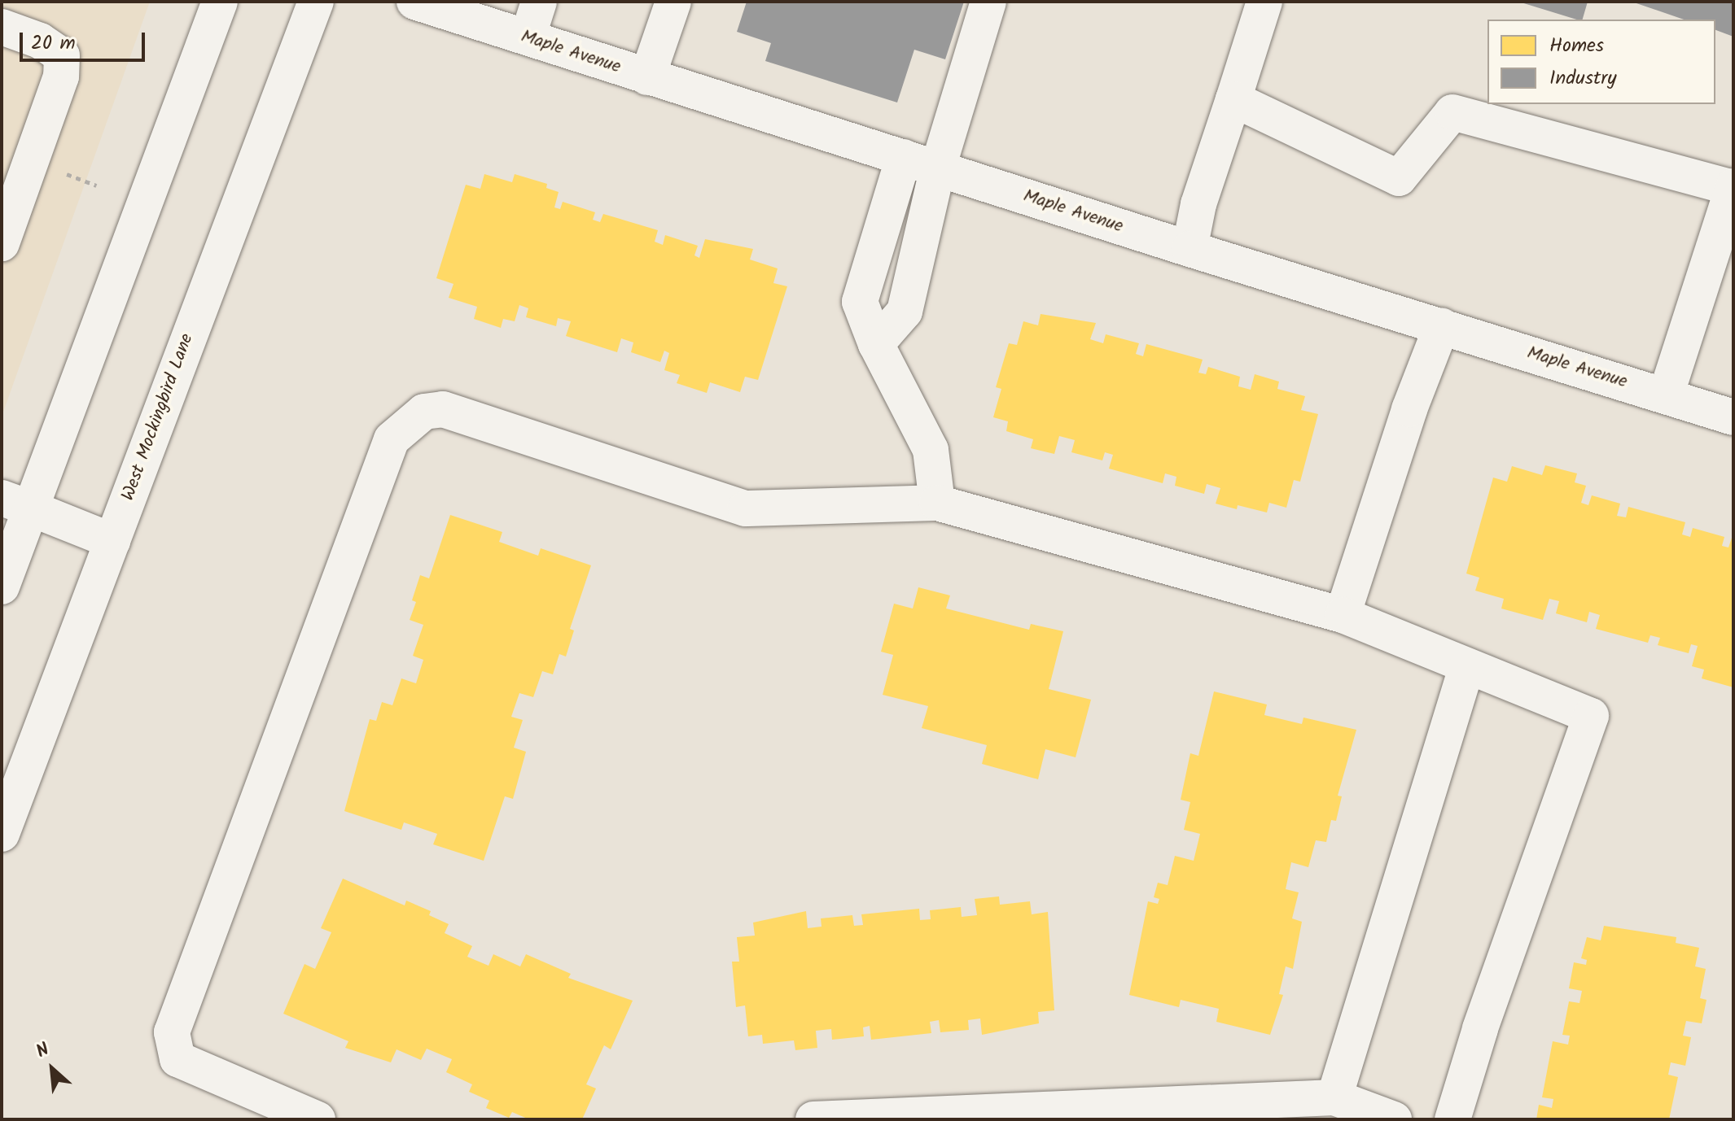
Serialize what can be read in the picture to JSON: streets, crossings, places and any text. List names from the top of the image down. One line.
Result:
{"streets":{"main road":["Maple Avenue","West Mockingbird Lane"]},"legend":["Homes","Industry"],"scale_bar":"20 m","north":"top left"}
